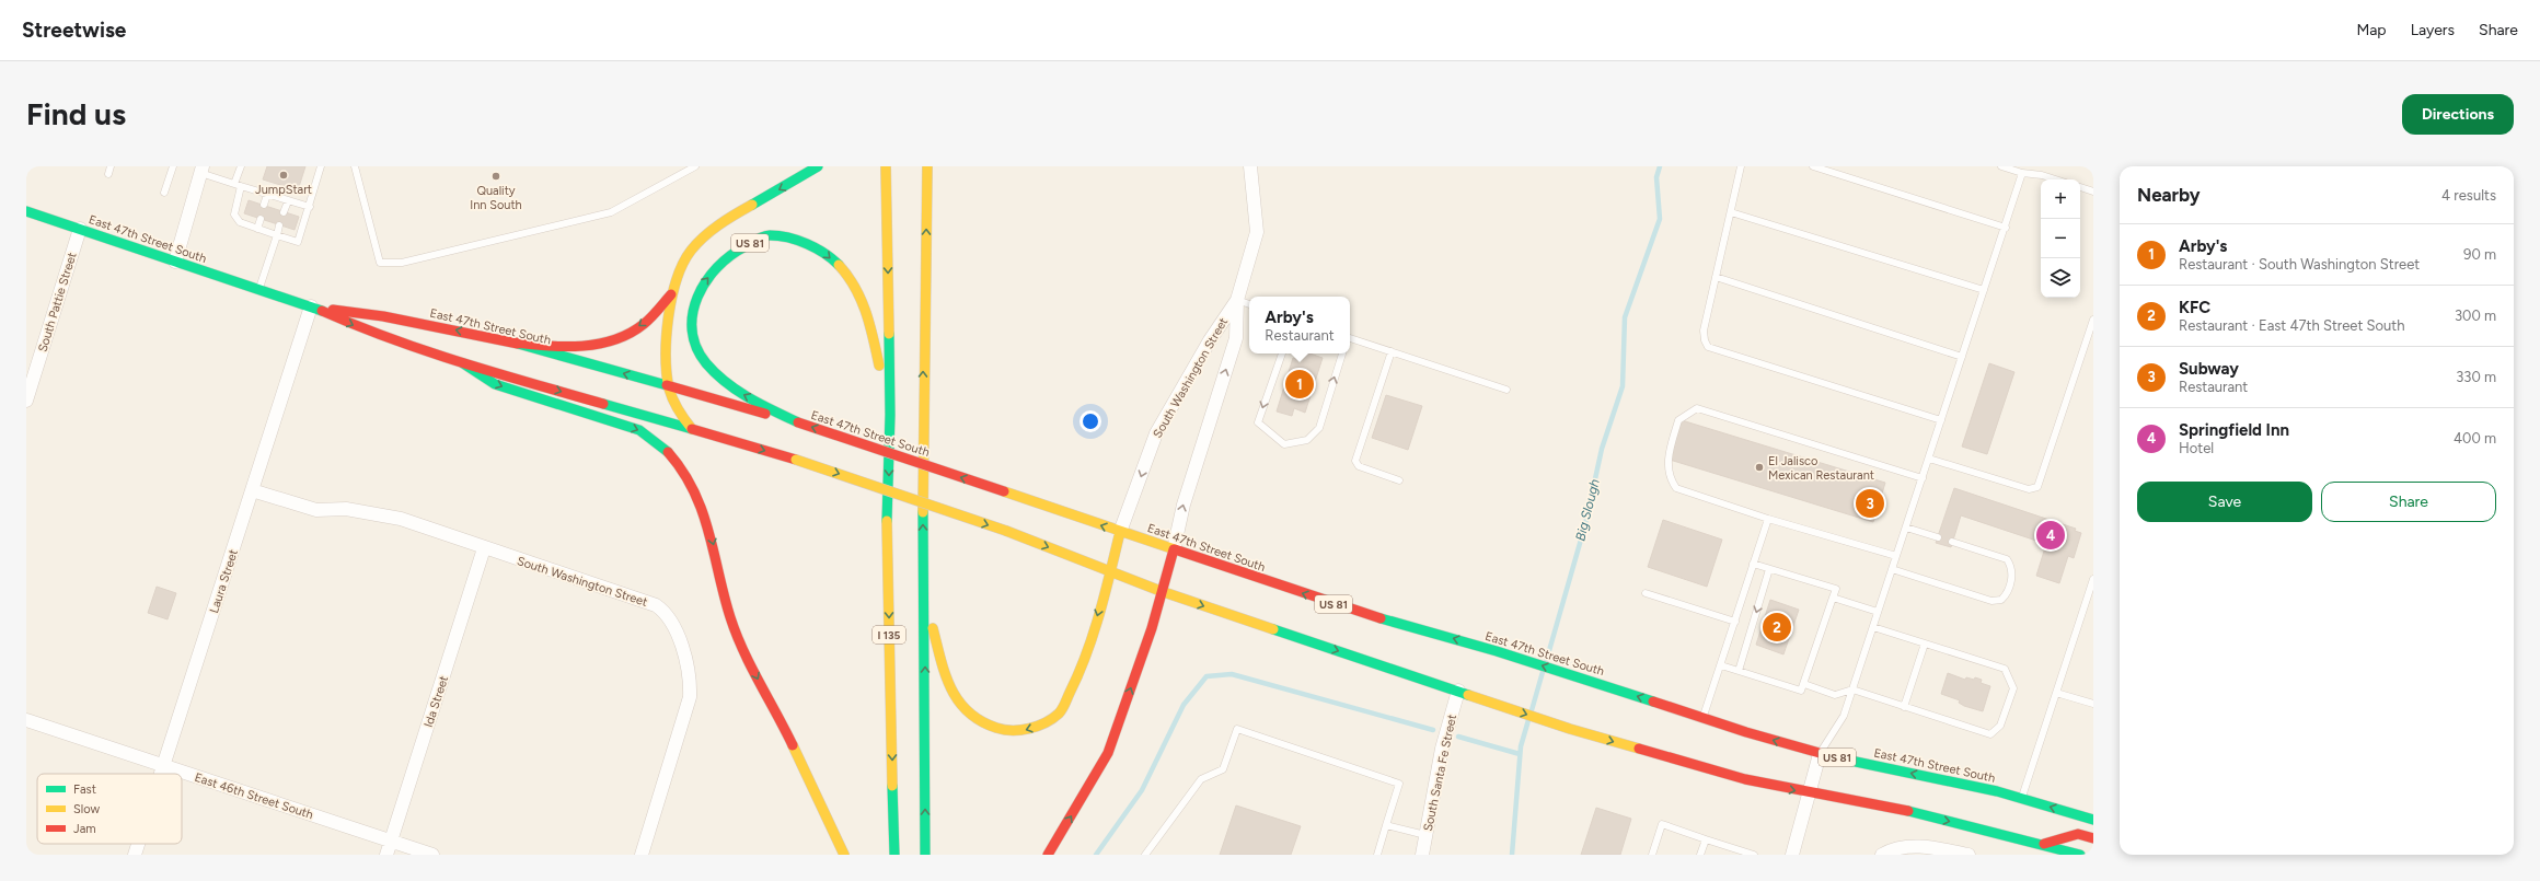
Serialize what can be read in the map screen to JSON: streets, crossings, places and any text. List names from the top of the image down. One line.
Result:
{"streets":{"main road":["East 47th Street South","US 81","I 135"],"street":["South Pattie Street","South Washington Street","Laura Street","Ida Street","South Santa Fe Street","East 46th Street South"]},"crossings":[["East 47th Street South","US 81"],["East 47th Street South","South Pattie Street"],["East 47th Street South","South Washington Street"],["East 47th Street South","Laura Street"],["East 47th Street South","South Santa Fe Street"],["US 81","I 135"],["South Washington Street","Laura Street"],["South Washington Street","Ida Street"],["Laura Street","East 46th Street South"],["Ida Street","East 46th Street South"]],"water":["Big Slough"],"places":["JumpStart","Quality Inn South","El Jalisco Mexican Restaurant"],"legend":["Fast","Slow","Jam"],"page":{"header":"Streetwise","nav":["Map","Layers","Share"],"buttons":["Directions",["Save","Share"]],"title":"Find us","heading":["Nearby","4 results"],"map_buttons":["+","−"],"list":[{"mark":"1","name":"Arby's","note":"Restaurant · South Washington Street","value":"90 m"},{"mark":"2","name":"KFC","note":"Restaurant · East 47th Street South","value":"300 m"},{"mark":"3","name":"Subway","note":"Restaurant","value":"330 m"},{"mark":"4","name":"Springfield Inn","note":"Hotel","value":"400 m"}],"popup":["Arby's","Restaurant"],"pins":["1","3","4","2"]}}
